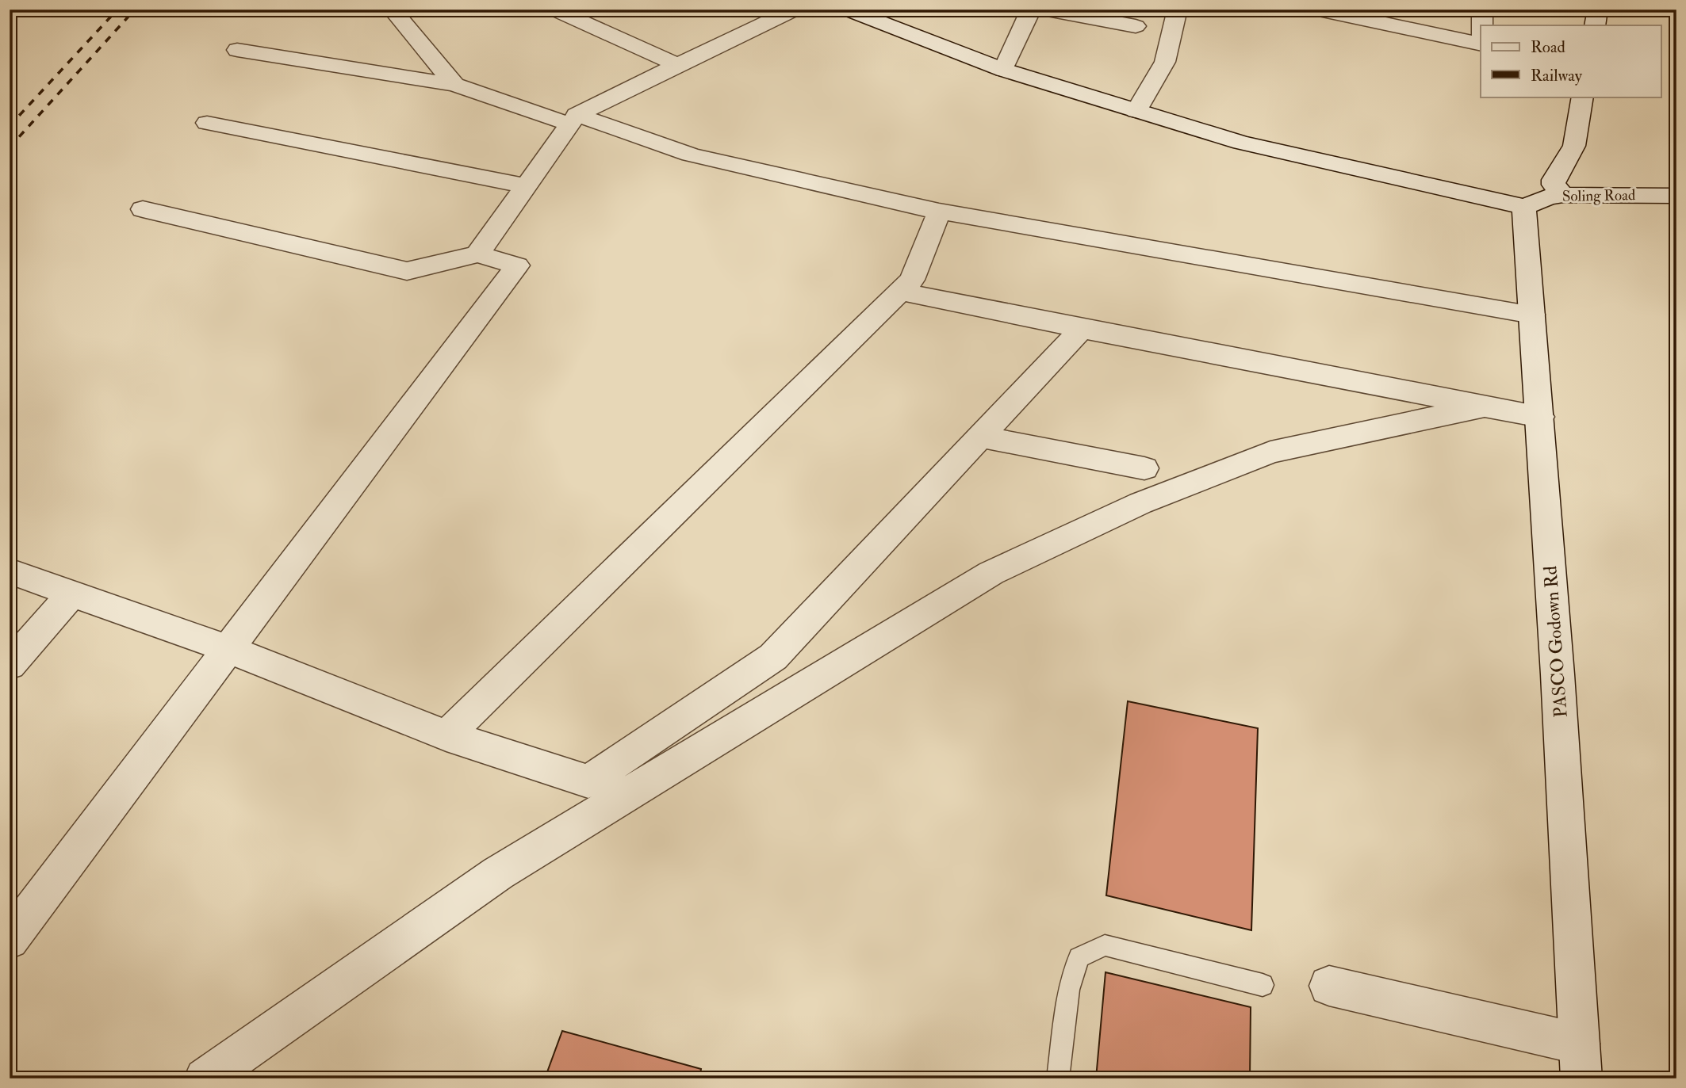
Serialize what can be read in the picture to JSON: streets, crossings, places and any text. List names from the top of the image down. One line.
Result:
{"streets":{"street":["Soling Road","PASCO Godown Rd"]},"crossings":[["Soling Road","PASCO Godown Rd"]],"legend":["Road","Railway"]}
